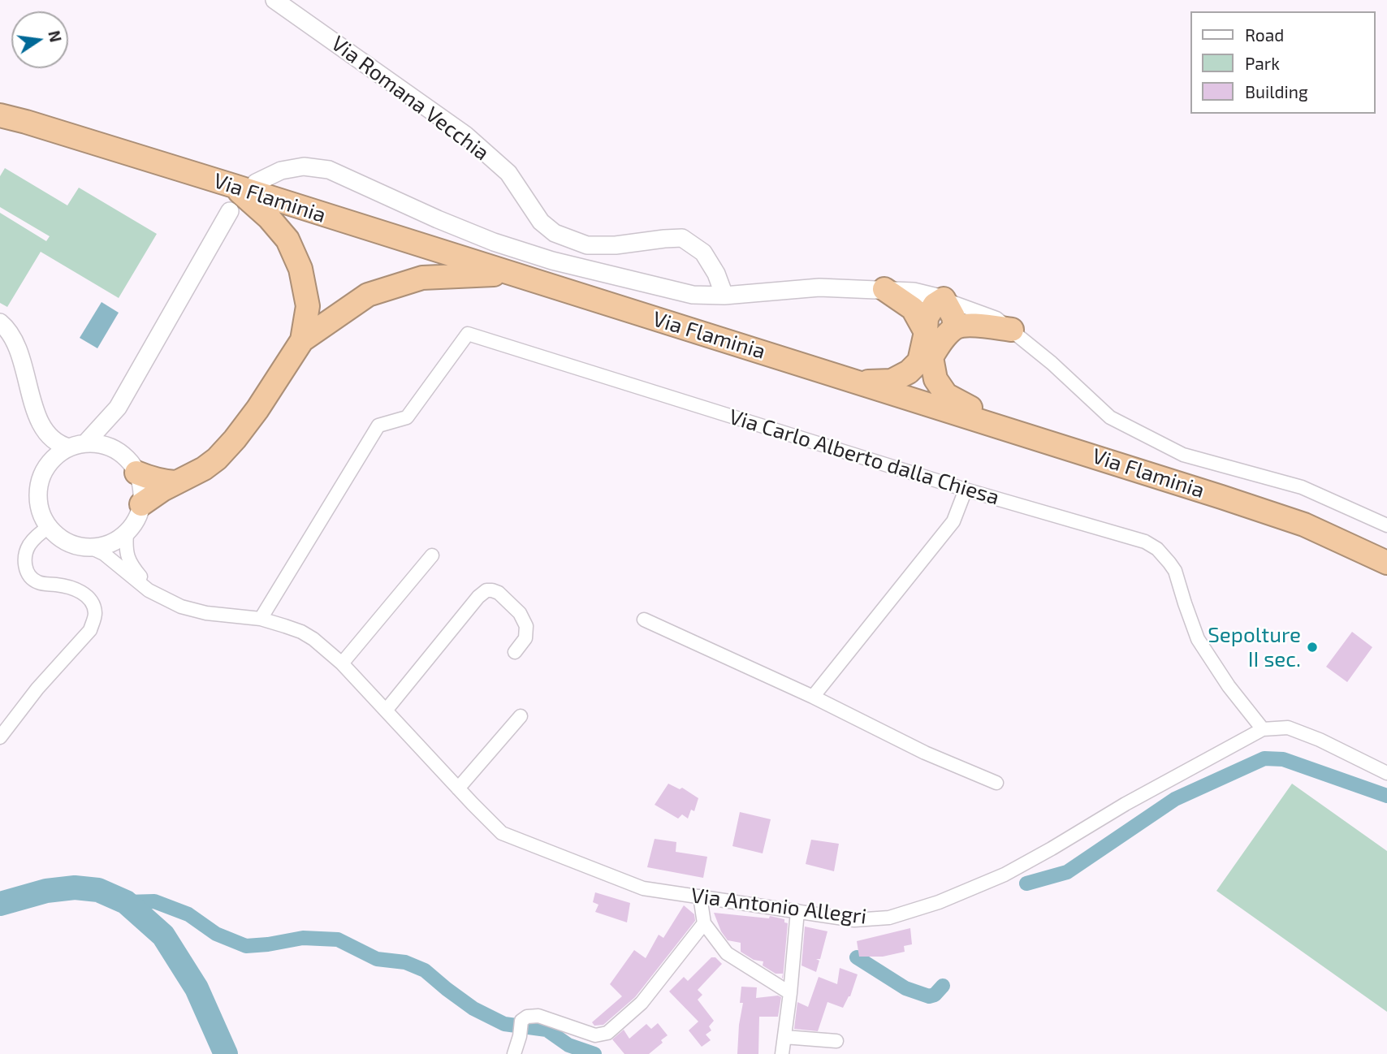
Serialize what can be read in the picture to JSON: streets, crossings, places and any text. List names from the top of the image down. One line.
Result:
{"streets":{"highway":["Via Flaminia"],"main road":["Via Romana Vecchia"],"street":["Via Carlo Alberto dalla Chiesa","Via Antonio Allegri"]},"crossings":[["Via Carlo Alberto dalla Chiesa","Via Antonio Allegri"]],"places":["Sepolture II sec."],"legend":["Road","Park","Building"],"north":"right"}
